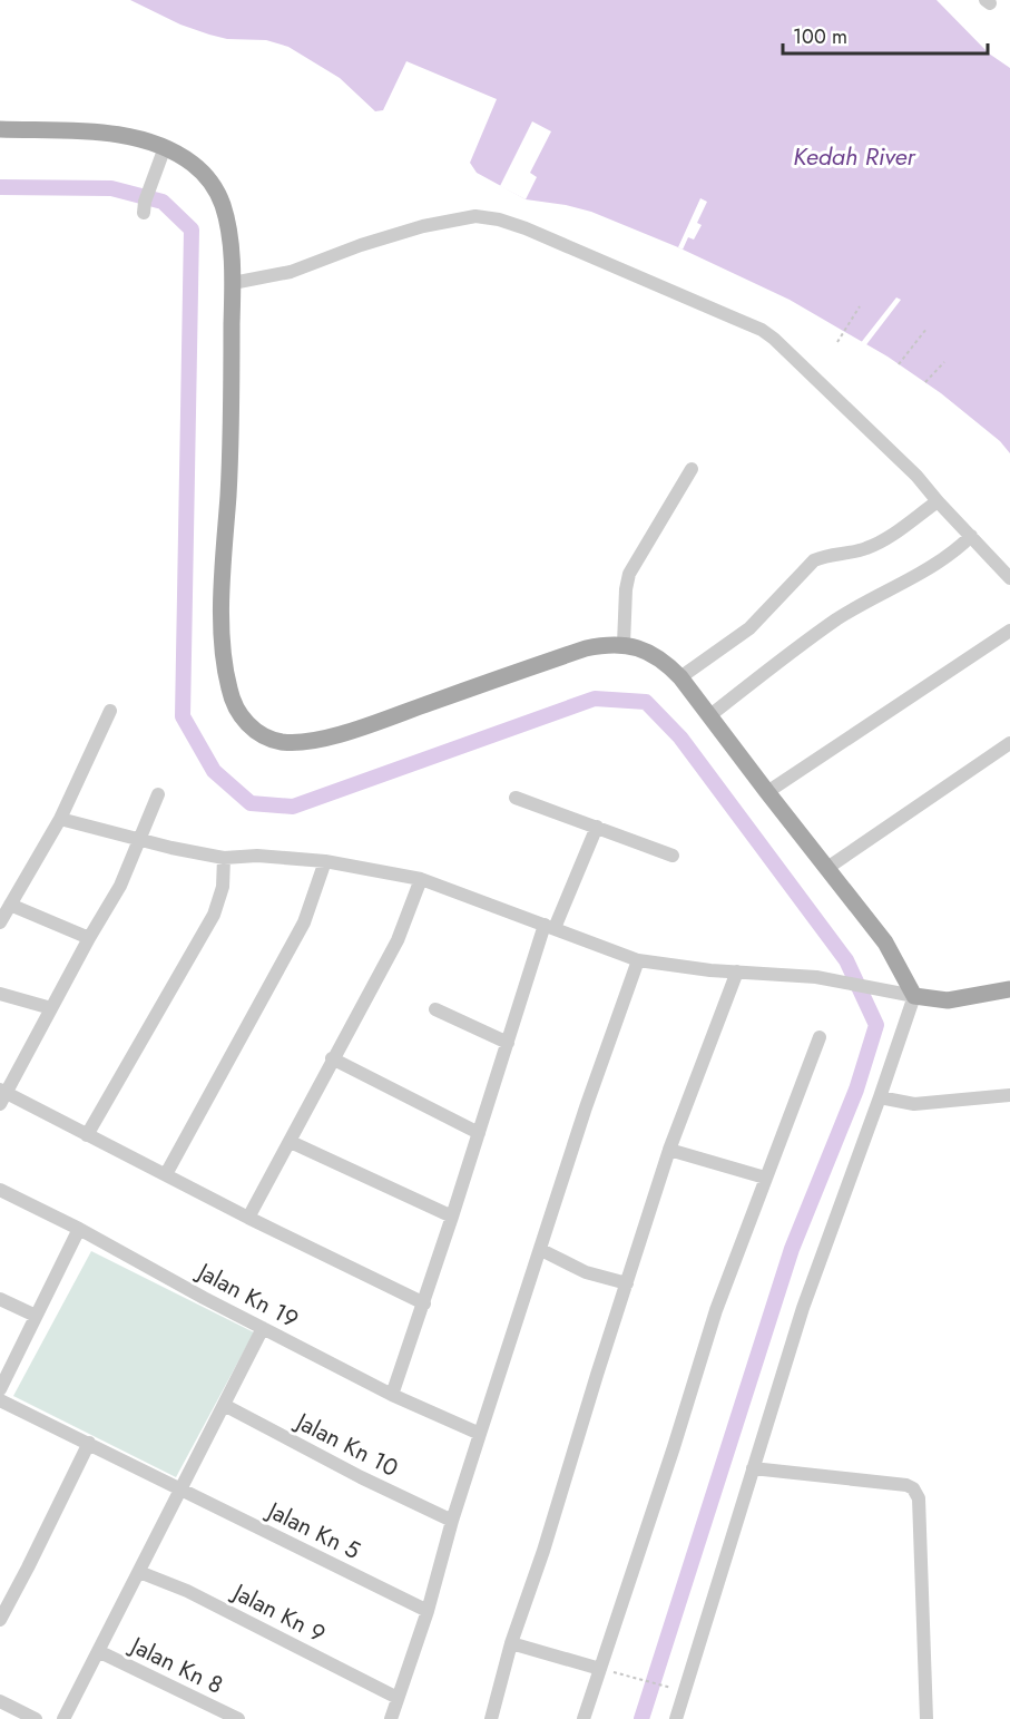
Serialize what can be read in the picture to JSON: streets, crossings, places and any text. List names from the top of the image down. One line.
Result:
{"streets":{"street":["Jalan Kn 19","Jalan Kn 10","Jalan Kn 5","Jalan Kn 9","Jalan Kn 8"]},"water":["Kedah River"],"scale_bar":"100 m"}
